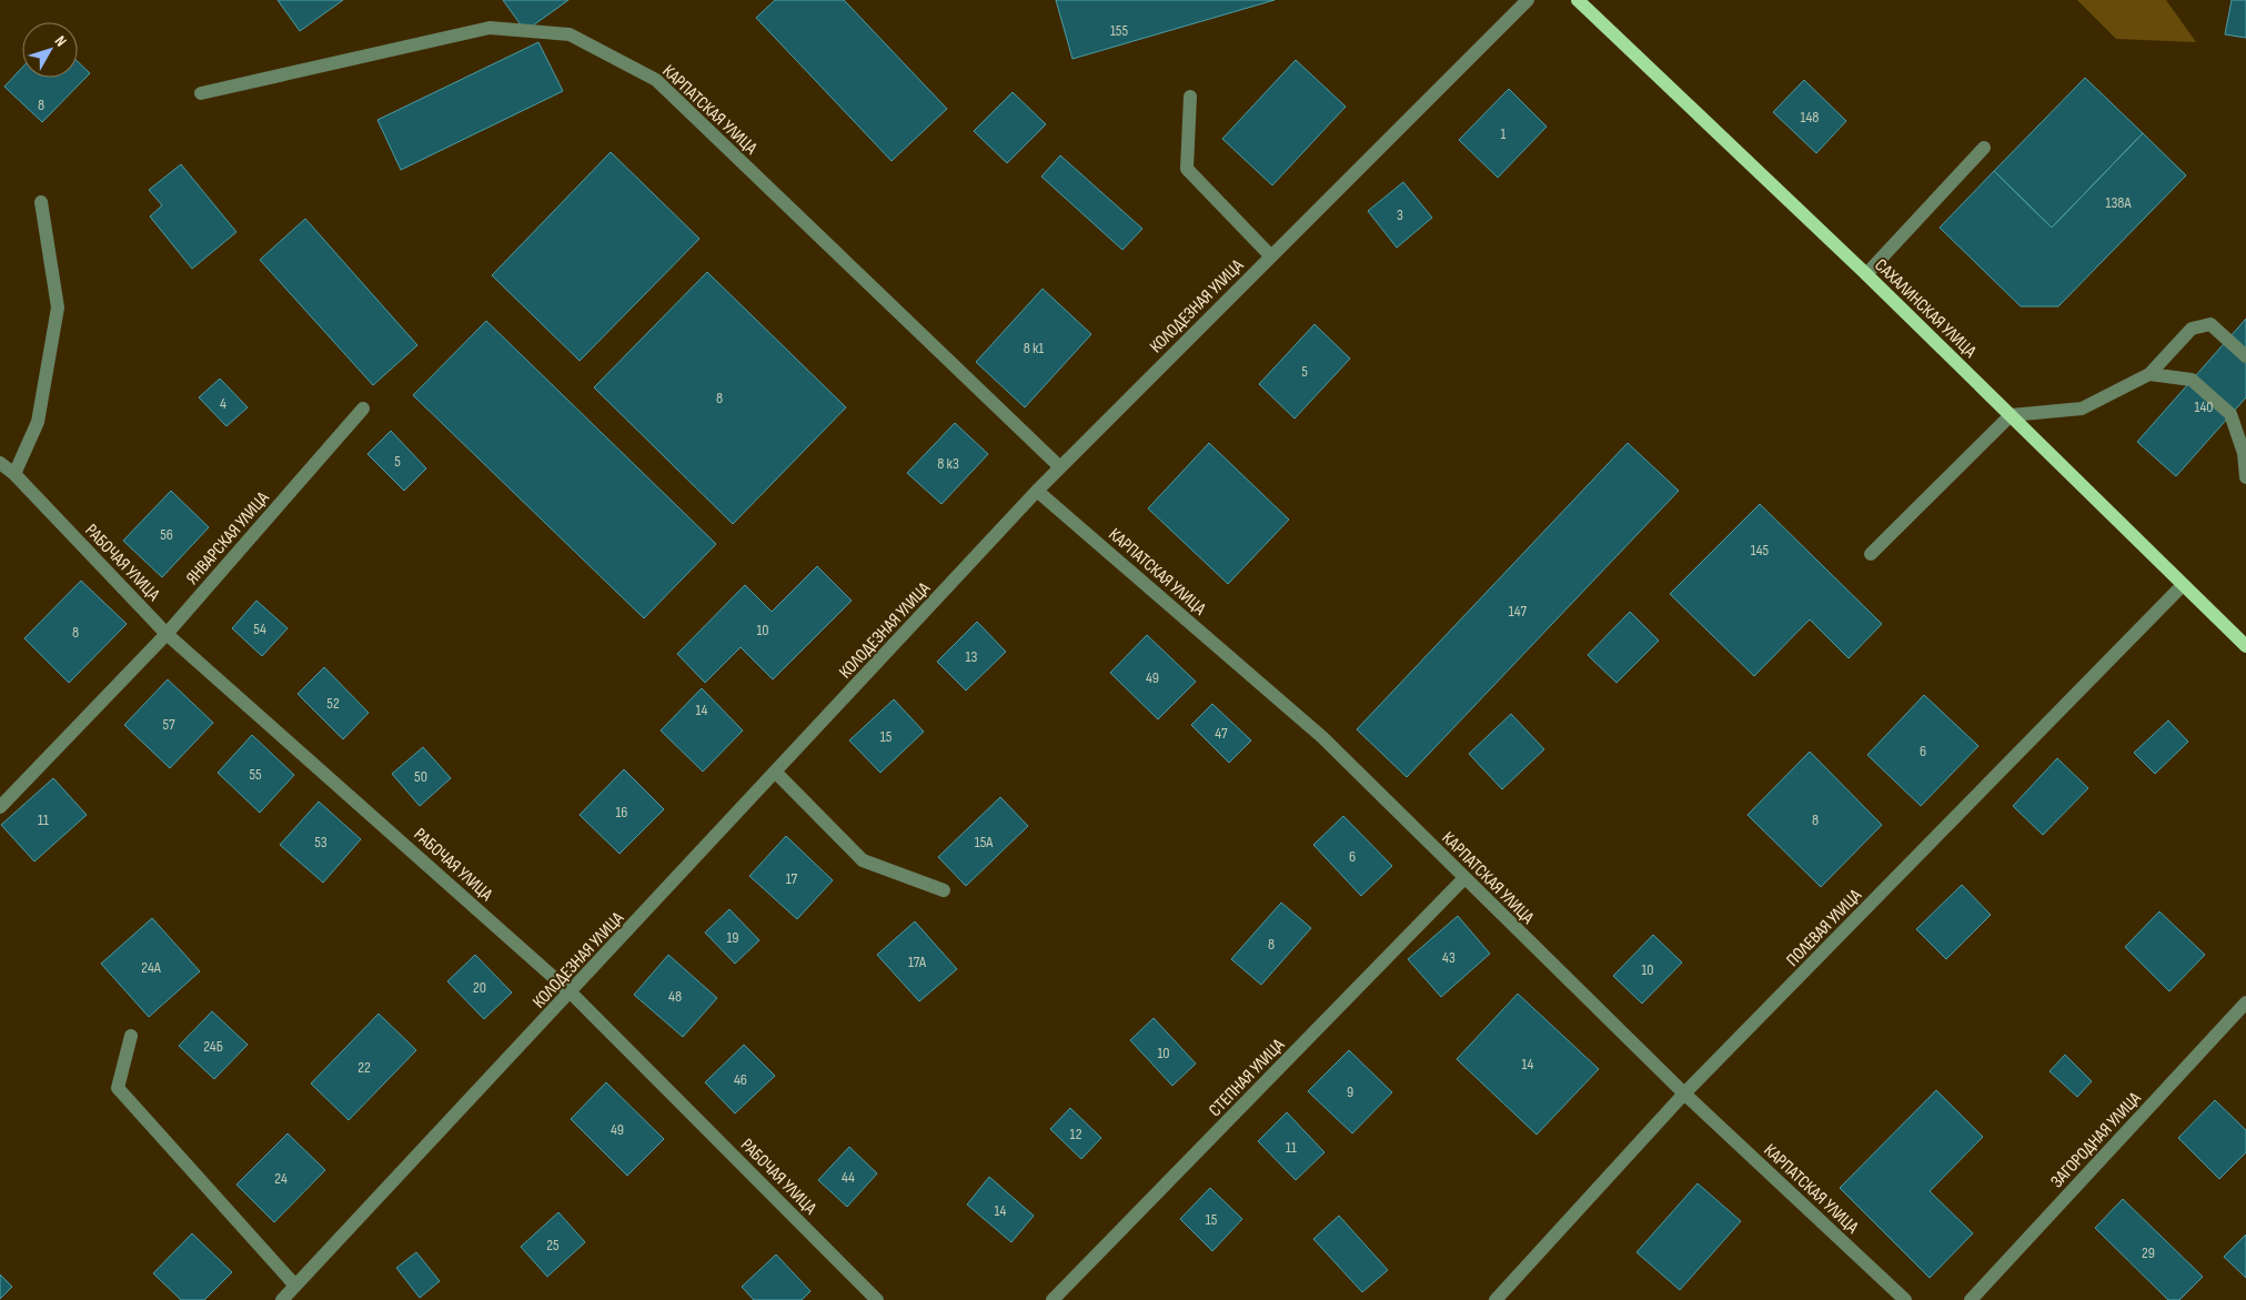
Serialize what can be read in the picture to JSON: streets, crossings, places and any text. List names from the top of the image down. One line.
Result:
{"streets":{"main road":["САХАЛИНСКАЯ УЛИЦА"],"street":["КАРПАТСКАЯ УЛИЦА","КОЛОДЕЗНАЯ УЛИЦА","ЯНВАРСКАЯ УЛИЦА","РАБОЧАЯ УЛИЦА","ПОЛЕВАЯ УЛИЦА","СТЕПНАЯ УЛИЦА","ЗАГОРОДНАЯ УЛИЦА"]},"crossings":[["КАРПАТСКАЯ УЛИЦА","КОЛОДЕЗНАЯ УЛИЦА"],["КАРПАТСКАЯ УЛИЦА","ПОЛЕВАЯ УЛИЦА"],["КАРПАТСКАЯ УЛИЦА","СТЕПНАЯ УЛИЦА"],["КОЛОДЕЗНАЯ УЛИЦА","РАБОЧАЯ УЛИЦА"],["САХАЛИНСКАЯ УЛИЦА","ПОЛЕВАЯ УЛИЦА"],["ЯНВАРСКАЯ УЛИЦА","РАБОЧАЯ УЛИЦА"]],"house_numbers":["155","8","148","1","138А","3","8 к1","5","8","4","140","5","8 к3","56","145","147","54","10","8","13","49","52","14","57","47","15","6","55","50","16","11","8","53","15А","6","17","19","8","43","17А","24А","10","20","48","24Б","10","14","22","46","9","49","12","11","44","24","14","15","25","29"],"north":"top right"}
